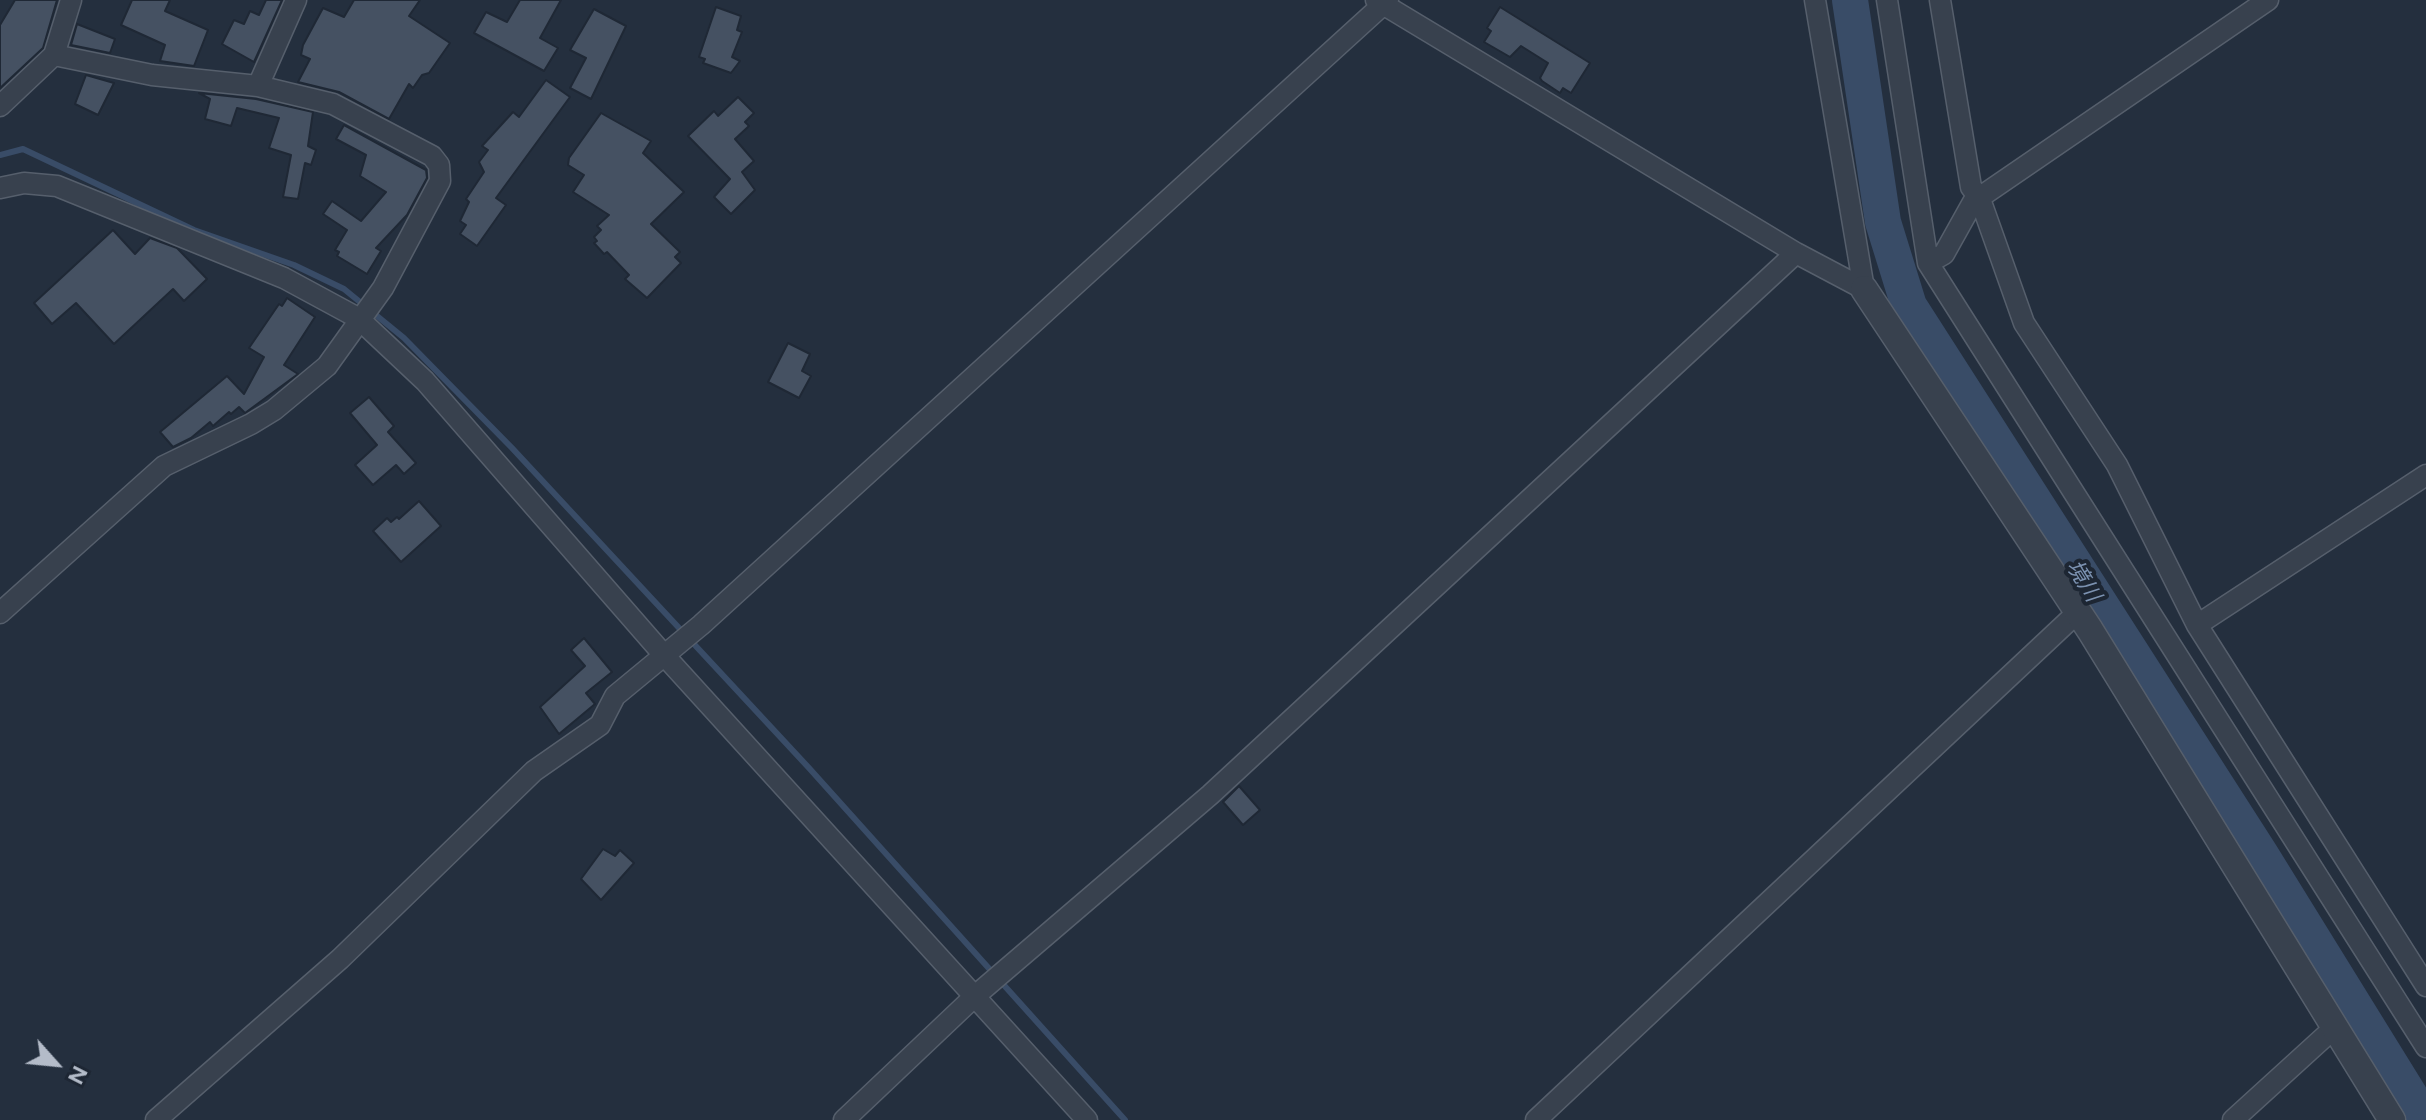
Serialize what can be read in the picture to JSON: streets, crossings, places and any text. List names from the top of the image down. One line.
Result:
{"water":["境川"],"north":"bottom right"}
